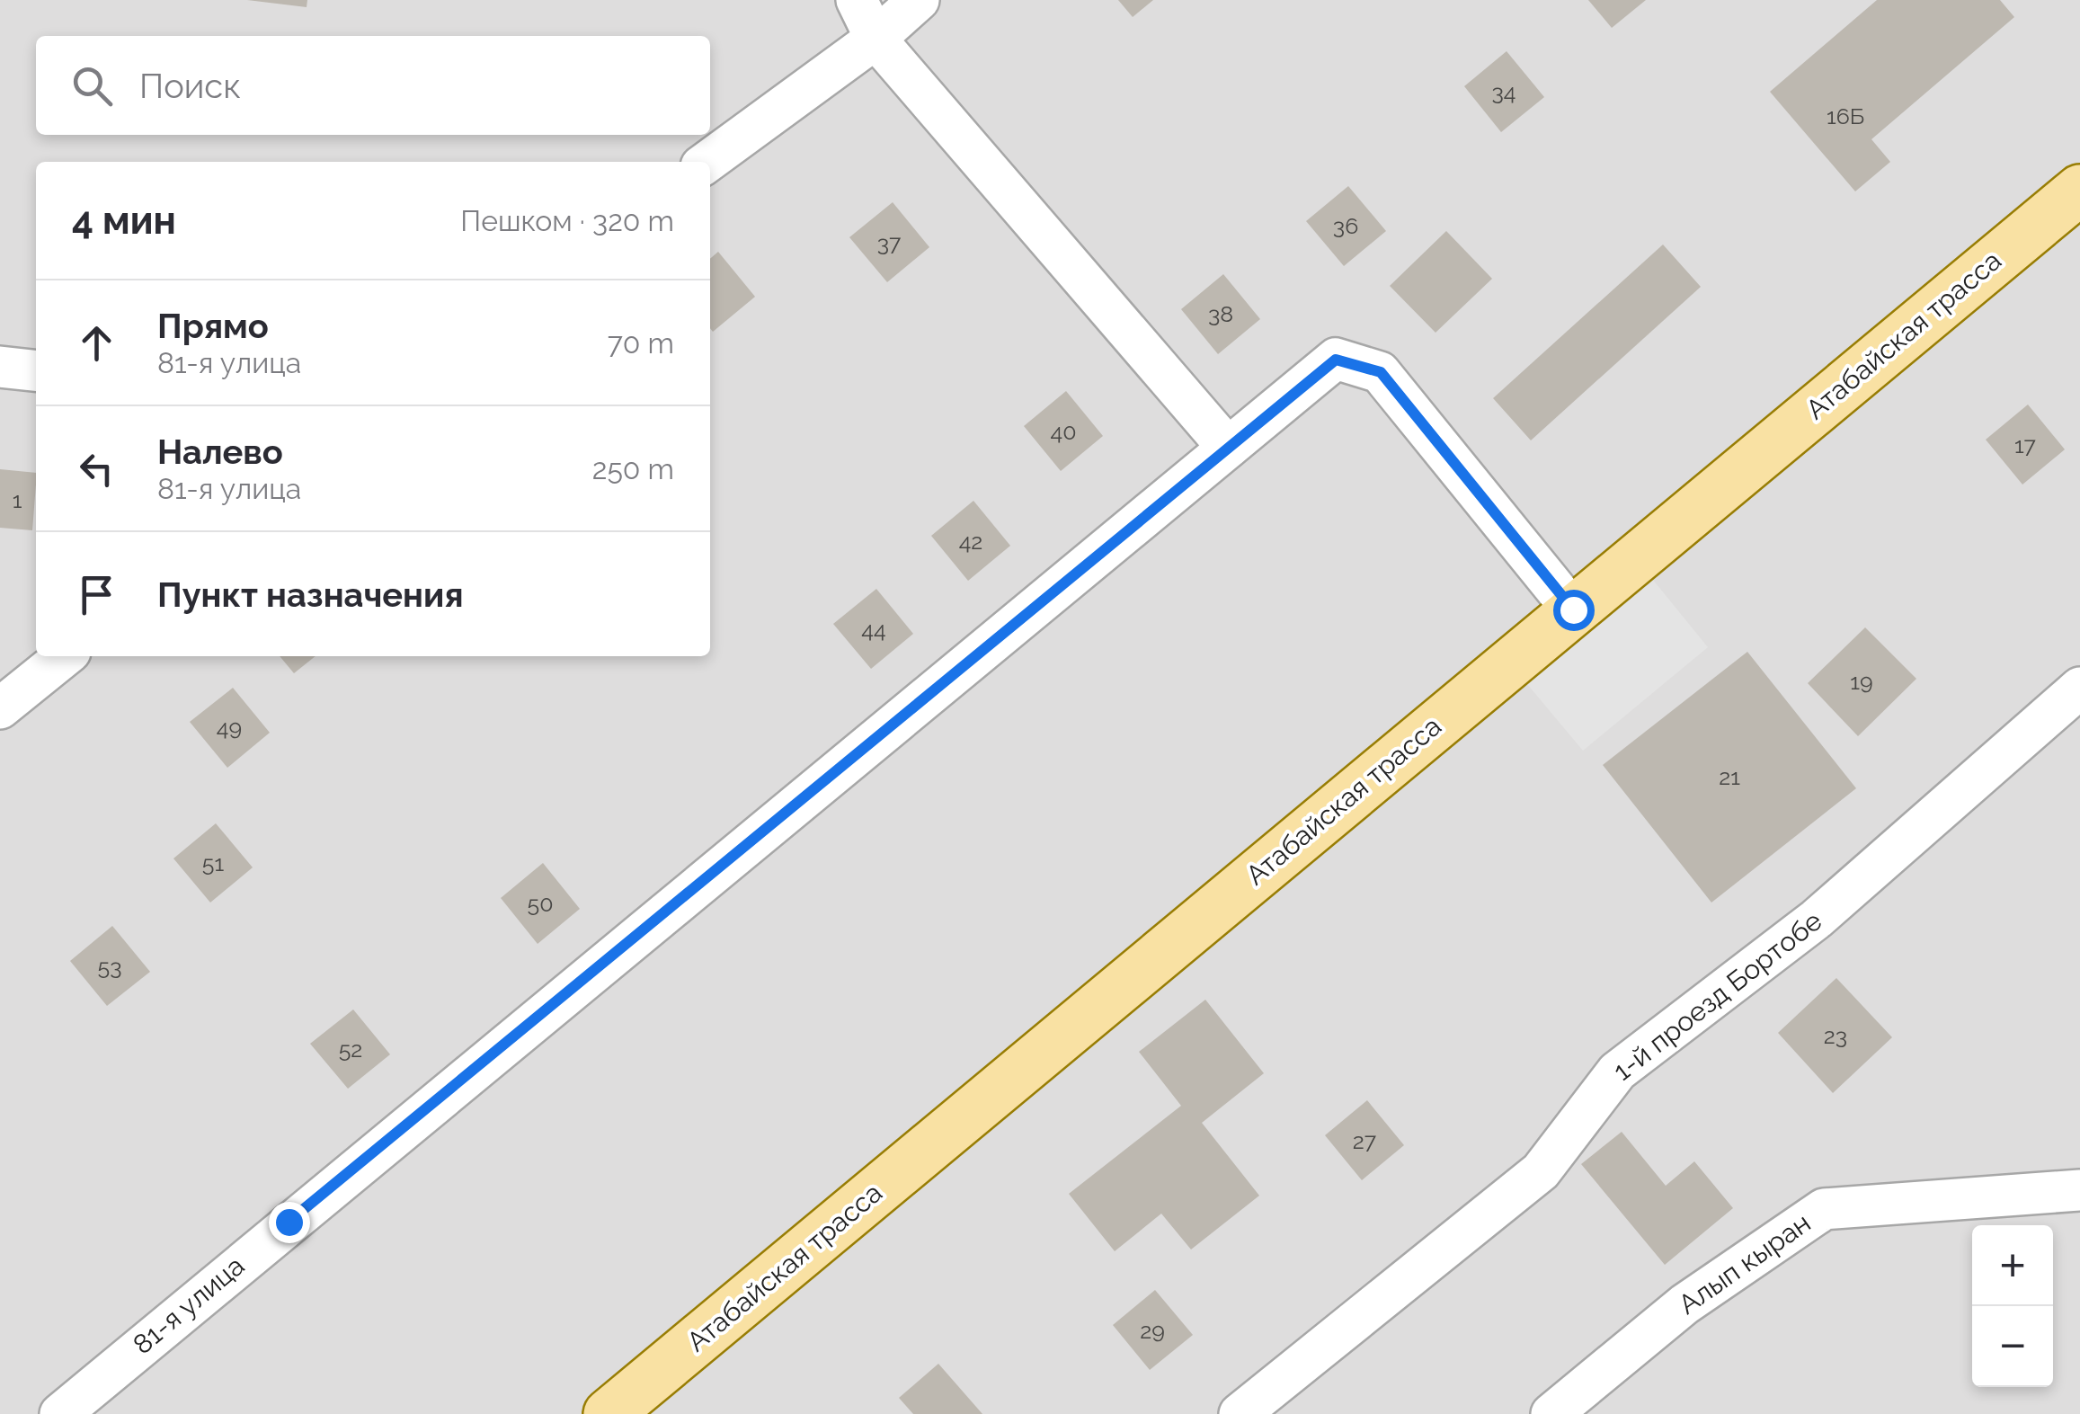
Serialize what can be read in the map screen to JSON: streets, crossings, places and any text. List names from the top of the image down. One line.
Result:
{"streets":{"main road":["Атабайская трасса"],"street":["1-й проезд Бортобе","Алып кыран","81-я улица"]},"crossings":[["Атабайская трасса","81-я улица"]],"house_numbers":["34","16Б","36","37","38","40","17","1","42","44","19","49","21","51","50","53","23","52","27","29"],"page":{"search":"Поиск","heading":["4 мин","Пешком · 320 m"],"list":[["Прямо","81-я улица","70 m"],["Налево","81-я улица","250 m"],"Пункт назначения"],"map_buttons":["+","−"]}}
